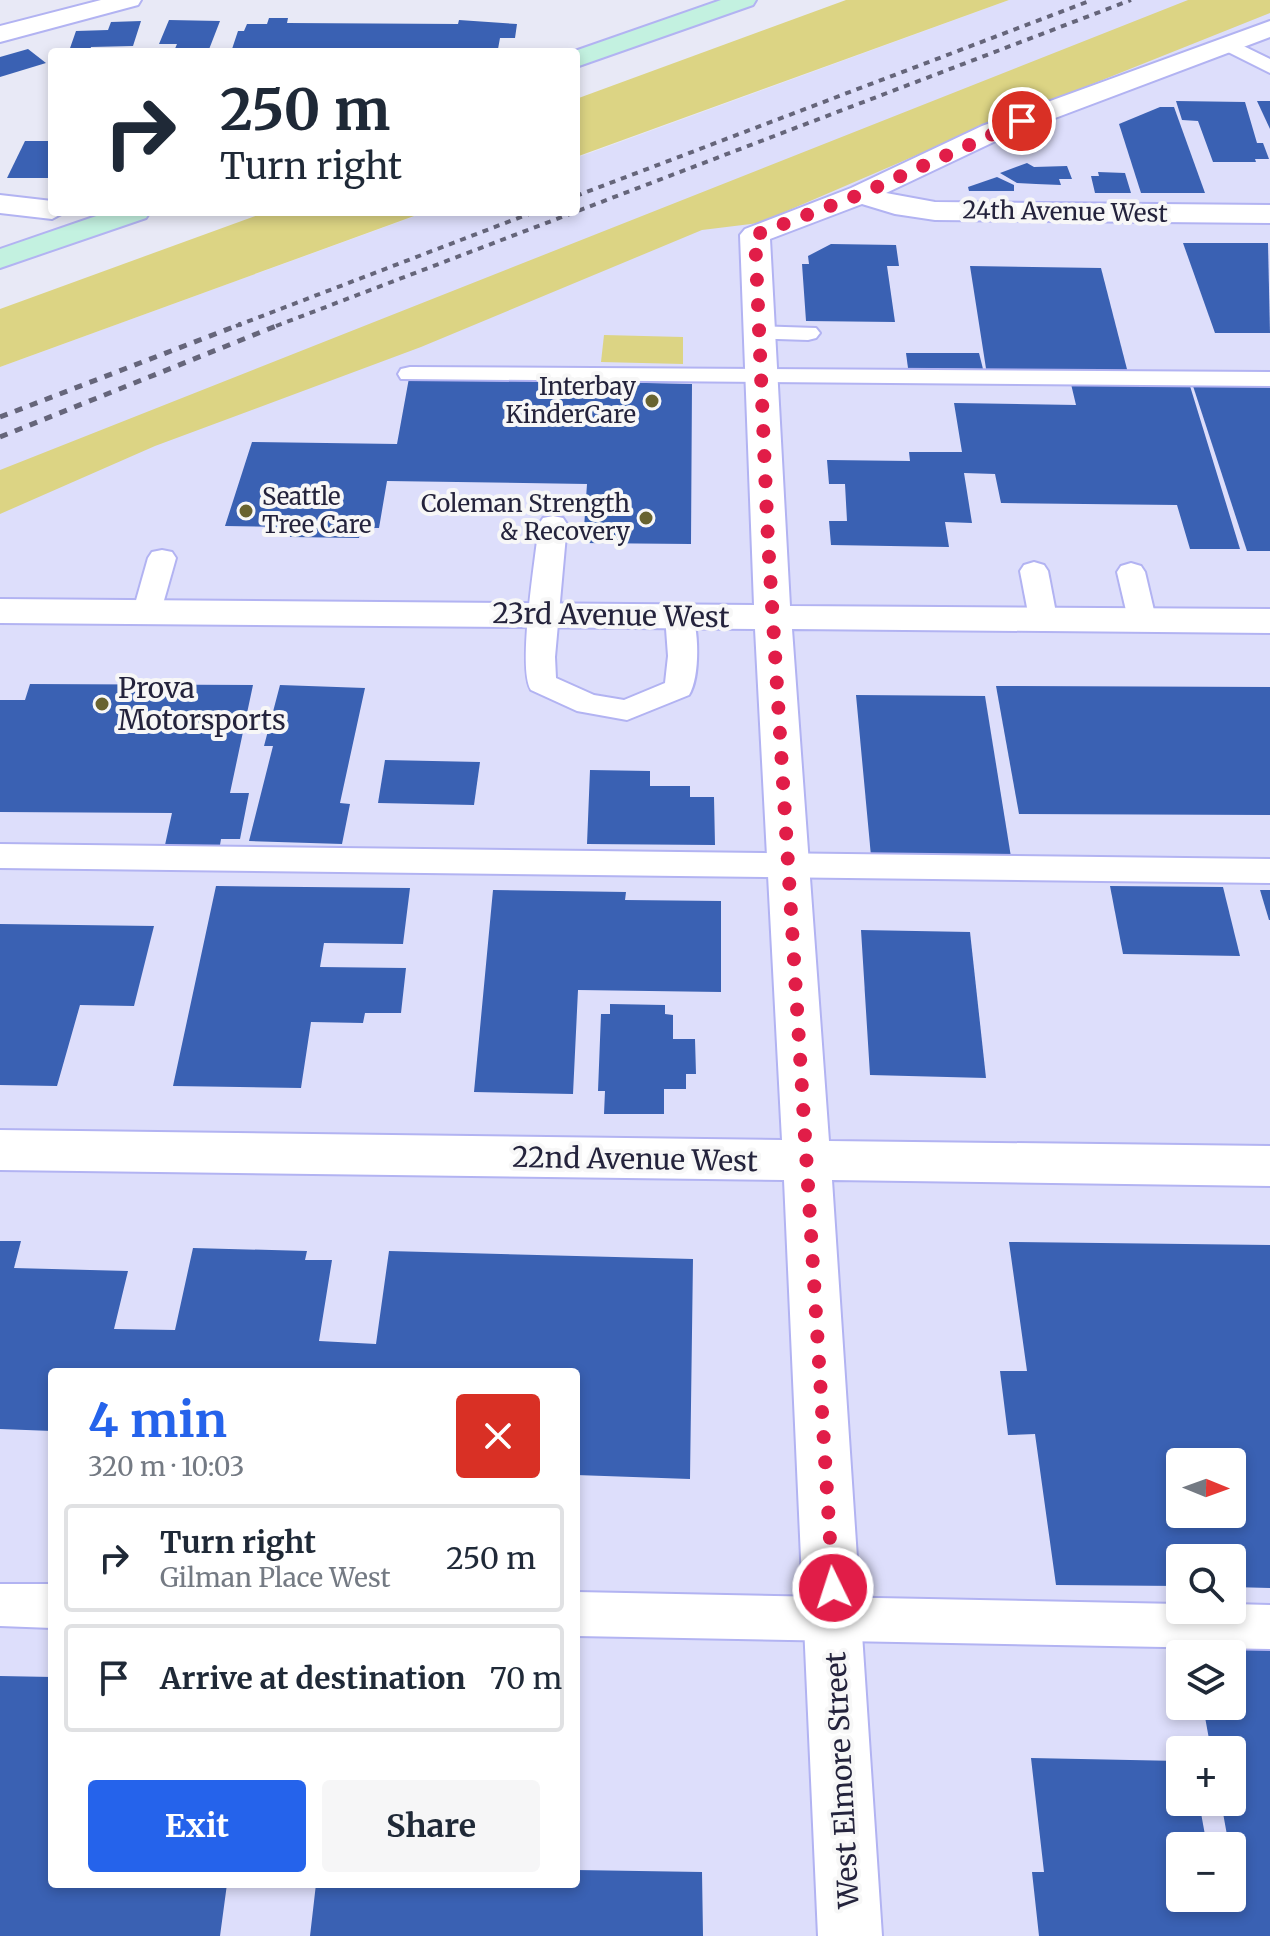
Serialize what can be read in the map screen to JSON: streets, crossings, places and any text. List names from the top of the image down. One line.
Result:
{"streets":{"street":["24th Avenue West","23rd Avenue West","22nd Avenue West","West Elmore Street"]},"crossings":[["24th Avenue West","West Elmore Street"],["23rd Avenue West","West Elmore Street"],["22nd Avenue West","West Elmore Street"]],"places":["Interbay KinderCare","Seattle Tree Care","Coleman Strength & Recovery","Prova Motorsports"],"north":"right","page":{"turn":["250 m","Turn right"],"heading":["4 min","320 m · 10:03"],"map_buttons":["+","−"],"list":[{"name":"Turn right","note":"Gilman Place West","value":"250 m"},{"name":"Arrive at destination","value":"70 m"}],"buttons":["Exit","Share"]}}
